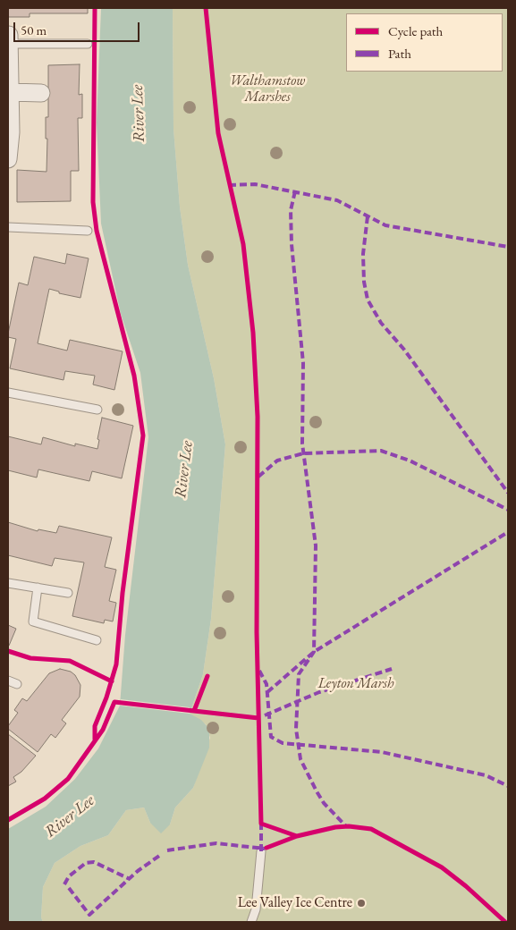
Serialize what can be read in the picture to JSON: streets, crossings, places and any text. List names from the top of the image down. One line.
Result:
{"water":["River Lee"],"parks":["Walthamstow Marshes","Leyton Marsh"],"places":["Lee Valley Ice Centre"],"legend":["Cycle path","Path"],"scale_bar":"50 m"}
